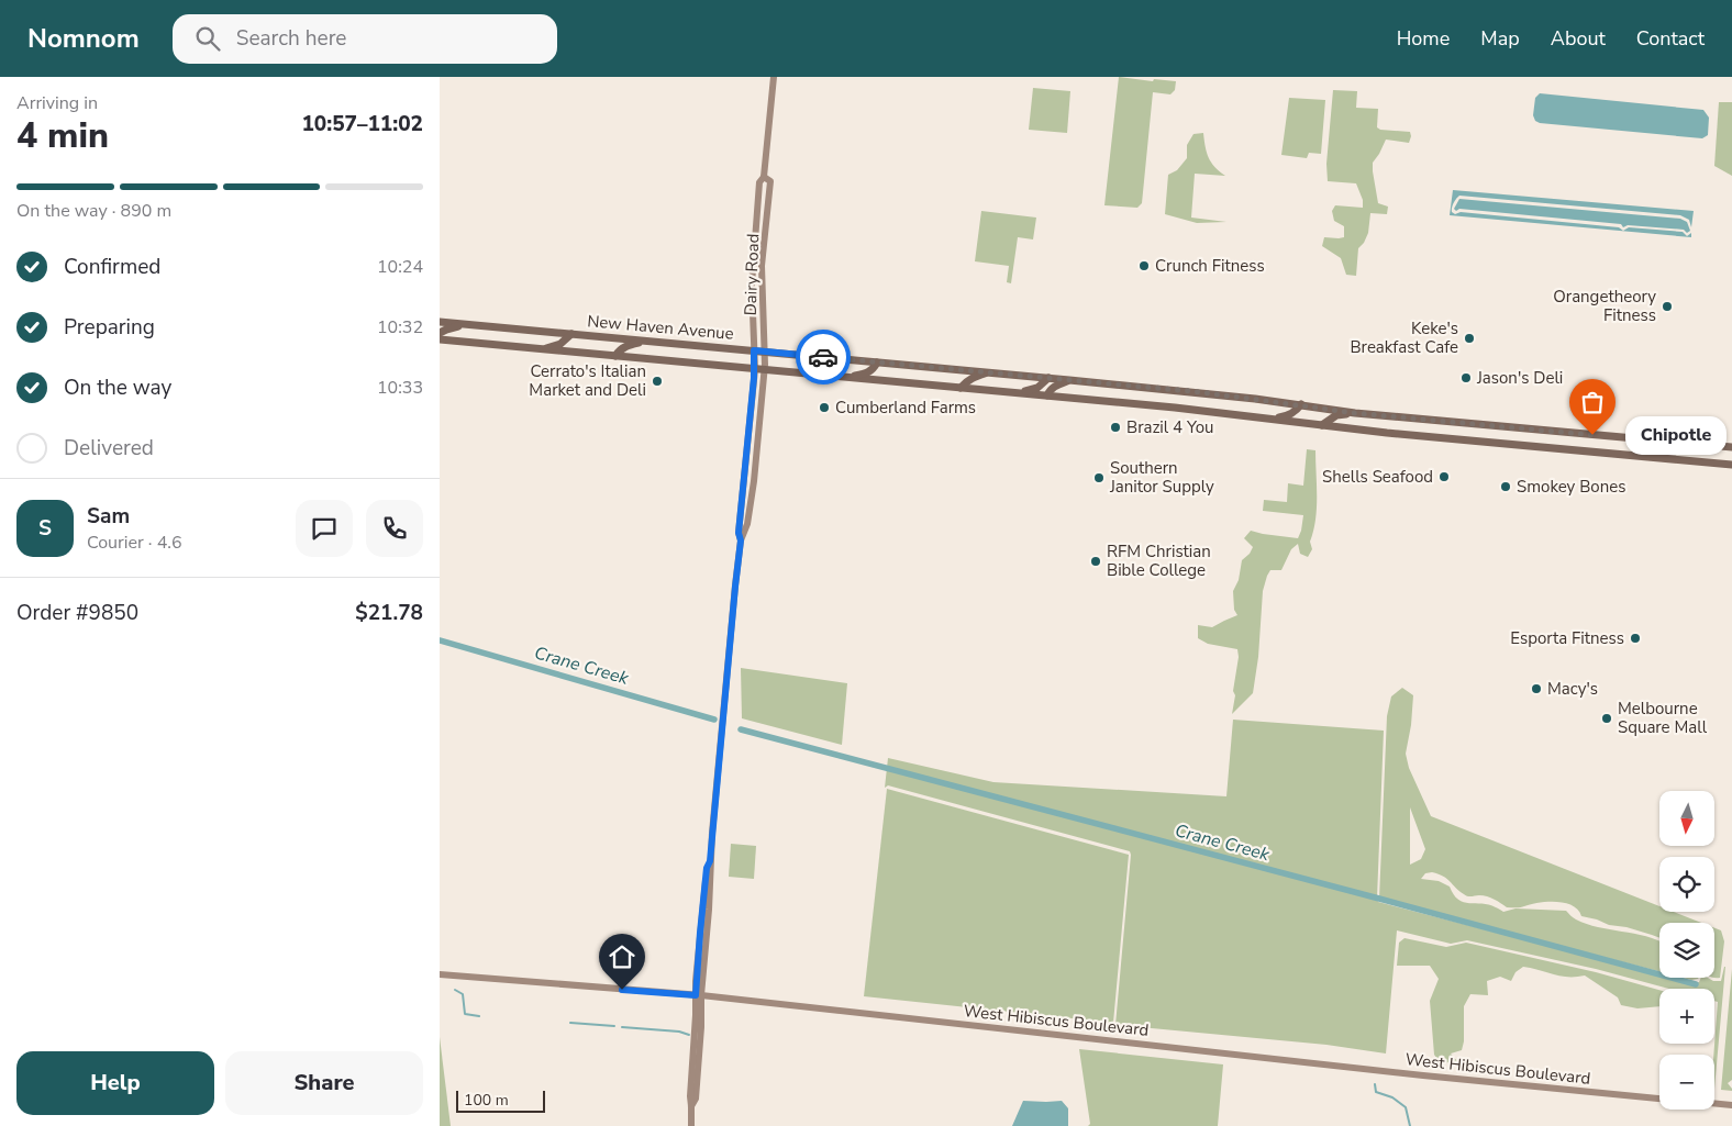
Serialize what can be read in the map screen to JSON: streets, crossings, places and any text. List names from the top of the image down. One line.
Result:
{"streets":{"main road":["New Haven Avenue"],"street":["Dairy Road","West Hibiscus Boulevard"]},"crossings":[["Dairy Road","New Haven Avenue"],["Dairy Road","West Hibiscus Boulevard"]],"water":["Crane Creek"],"places":["Crunch Fitness","Orangetheory Fitness","Keke's Breakfast Cafe","Jason's Deli","Cerrato's Italian Market and Deli","Cumberland Farms","Brazil 4 You","Chipotle","Shells Seafood","Southern Janitor Supply","Smokey Bones","RFM Christian Bible College","Esporta Fitness","Macy's","Melbourne Square Mall"],"scale_bar":"100 m","north":"bottom","page":{"header":"Nomnom","search":"Search here","nav":["Home","Map","About","Contact"],"heading":["4 min","Arriving in","10:57–11:02"],"panel":["Sam","Courier · 4.6","Order #9850","$21.78"],"bar":"On the way · 890 m","list":[["Confirmed","10:24"],["Preparing","10:32"],["On the way","10:33"],"Delivered"],"bubble":"Chipotle","round":"S","map_buttons":["+","−"],"buttons":["Help","Share"],"scale":"100 m"}}
